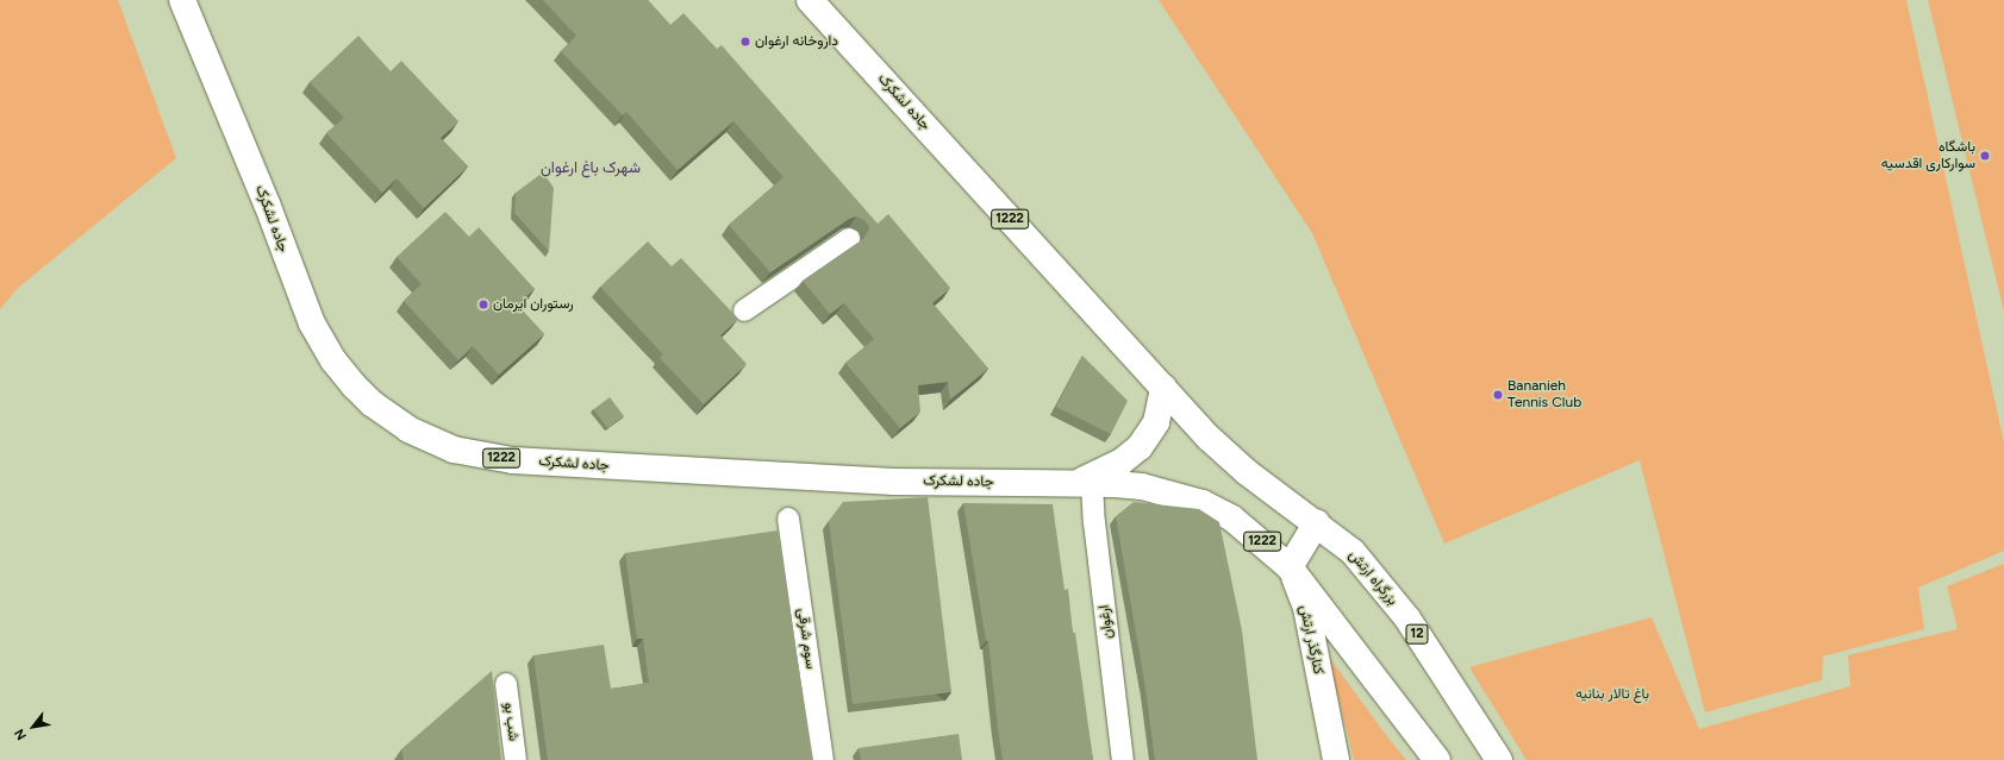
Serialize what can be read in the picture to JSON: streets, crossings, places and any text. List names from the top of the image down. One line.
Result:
{"streets":{"main road":["جاده لشکرک","1222","بزرگراه ارتش","12","کنارگذر ارتش"],"street":["ارغوان","سوم شرقی","شب بو"]},"crossings":[["جاده لشکرک","1222"],["جاده لشکرک","بزرگراه ارتش"],["جاده لشکرک","ارغوان"],["جاده لشکرک","کنارگذر ارتش"],["1222","ارغوان"]],"districts":["شهرک باغ ارغوان"],"parks":["باغ تالار بنانیه"],"places":["داروخانه ارغوان","باشگاه سوارکاری اقدسیه","رستوران ايرمان","Bananieh Tennis Club"],"north":"bottom left"}
